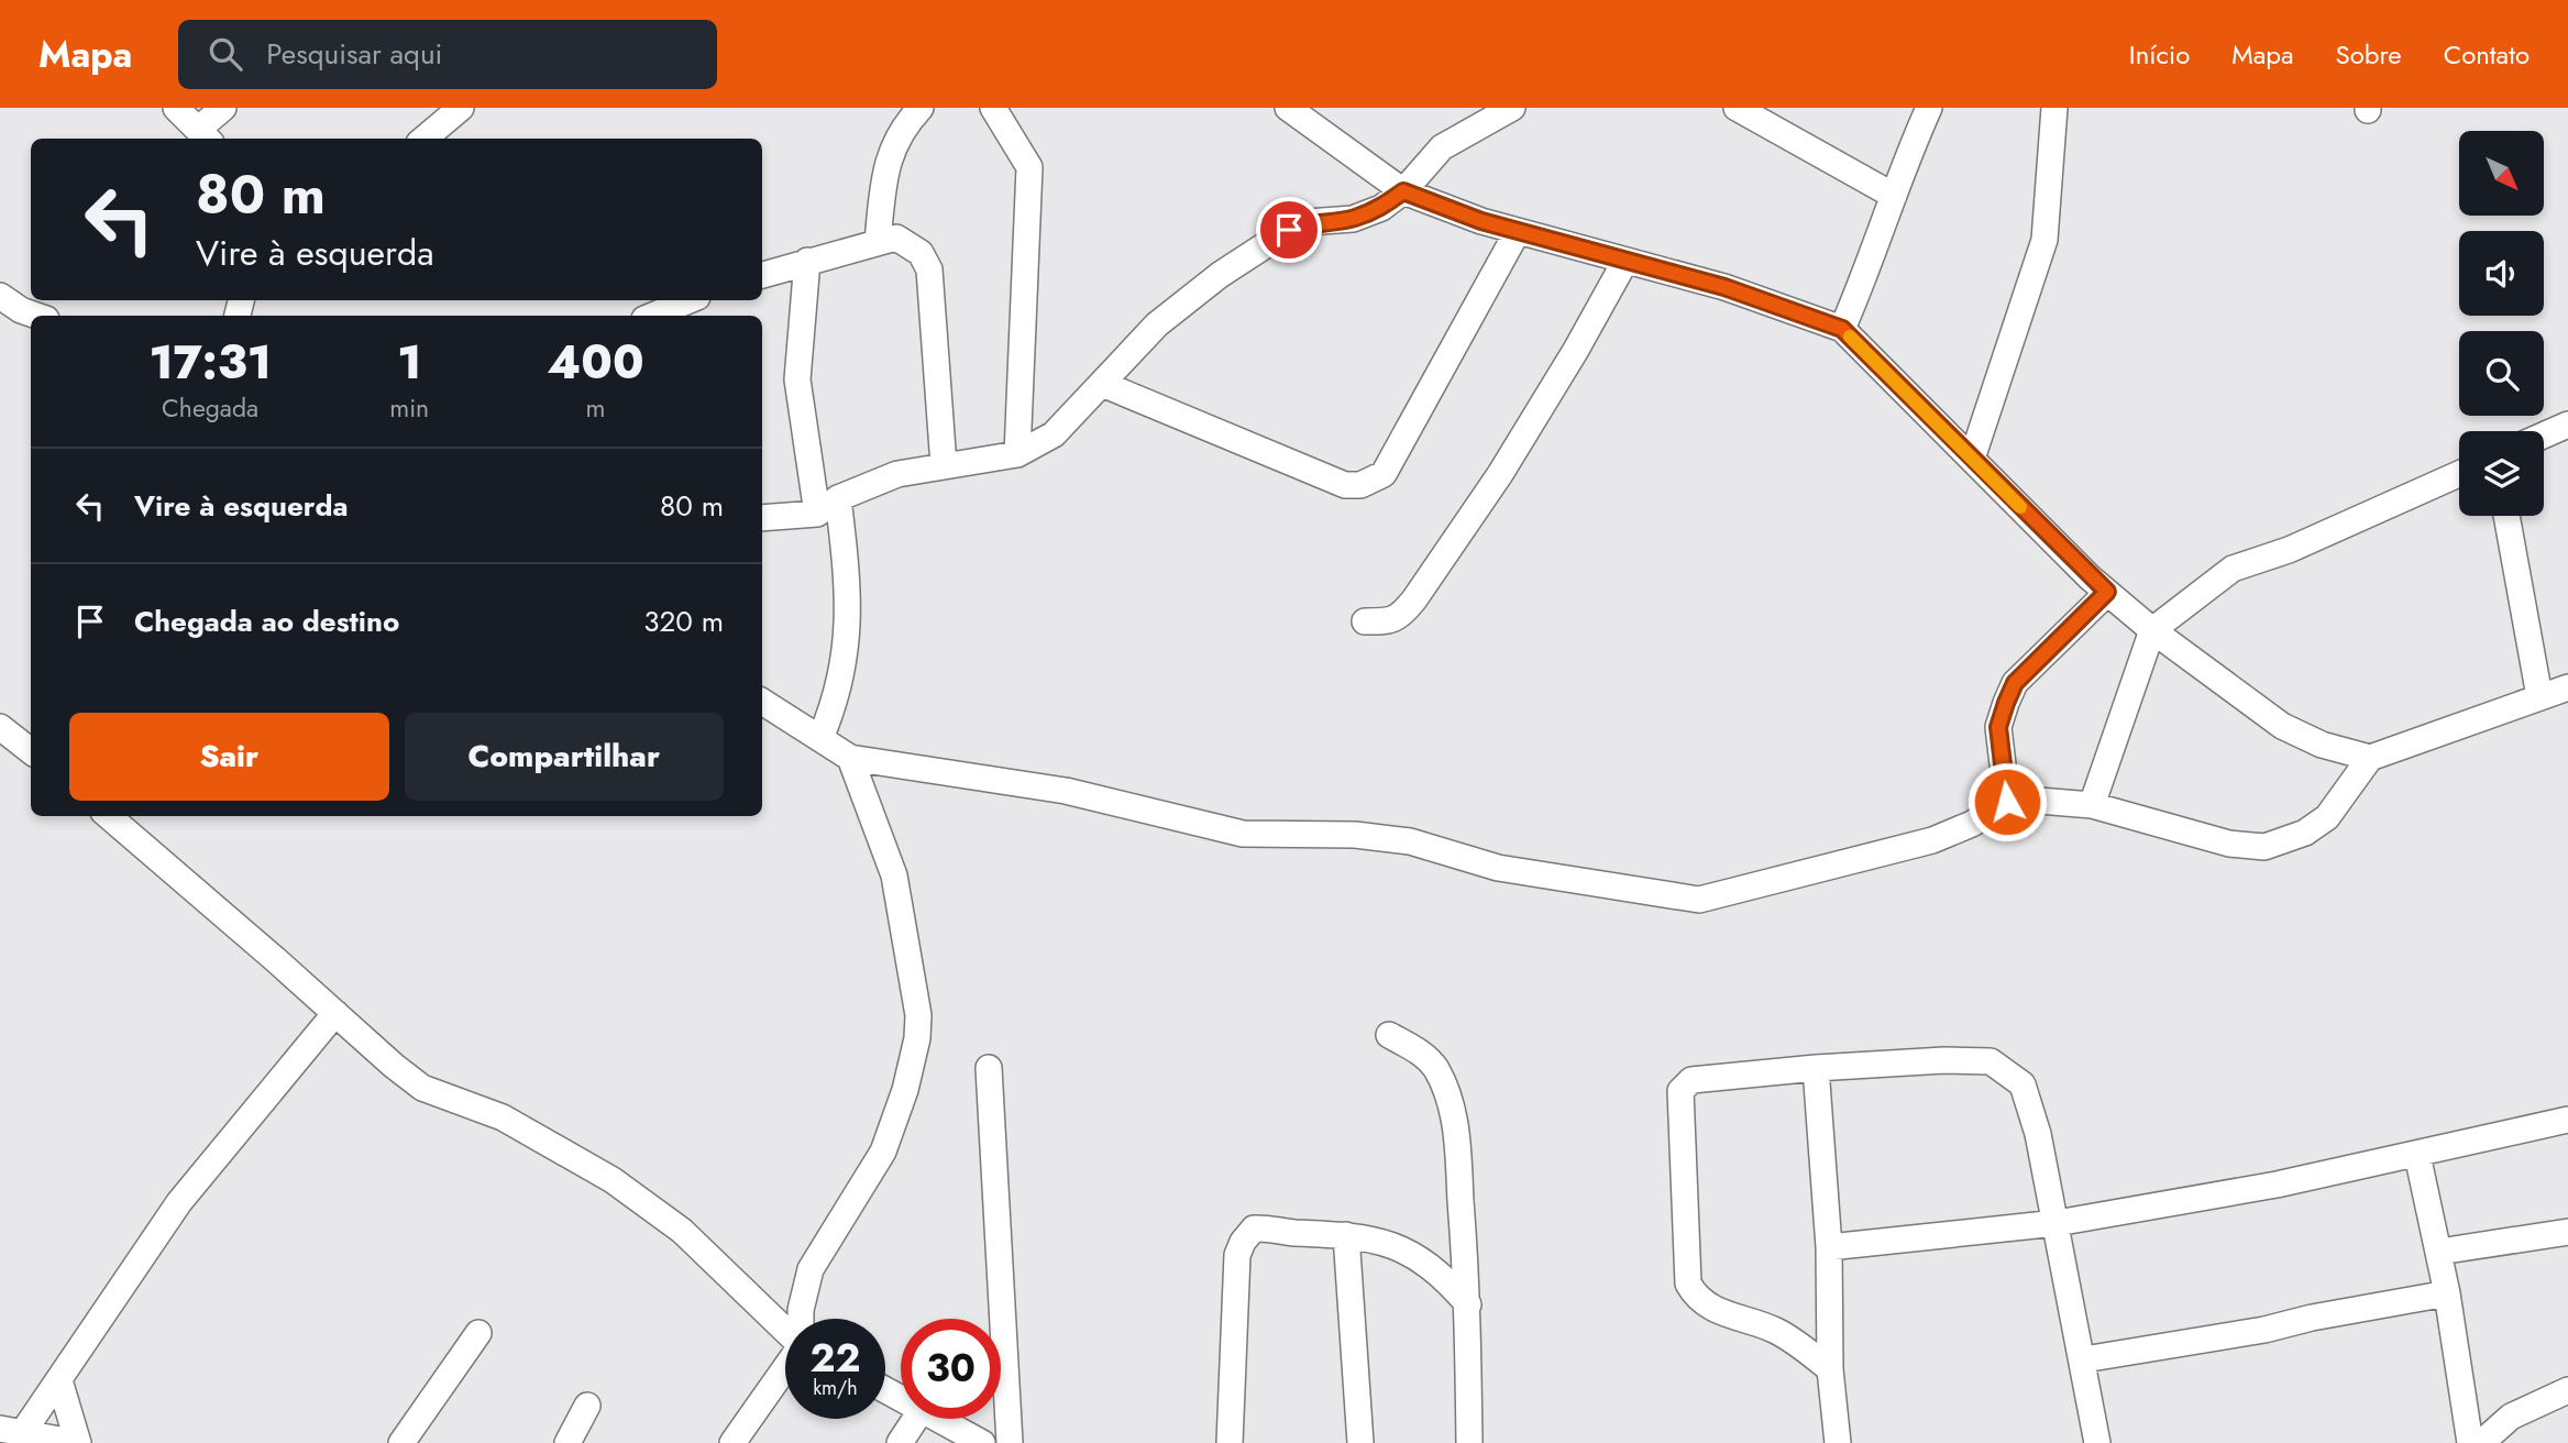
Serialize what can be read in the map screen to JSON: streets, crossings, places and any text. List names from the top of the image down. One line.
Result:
{"north":"bottom right","page":{"header":"Mapa","search":"Pesquisar aqui","nav":["Início","Mapa","Sobre","Contato"],"turn":["80 m","Vire à esquerda"],"eta":["17:31","Chegada","1","min","400","m"],"list":[{"name":"Vire à esquerda","value":"80 m"},{"name":"Chegada ao destino","value":"320 m"}],"buttons":["Sair","Compartilhar"],"speed":"22 km/h","limit":"30"}}
